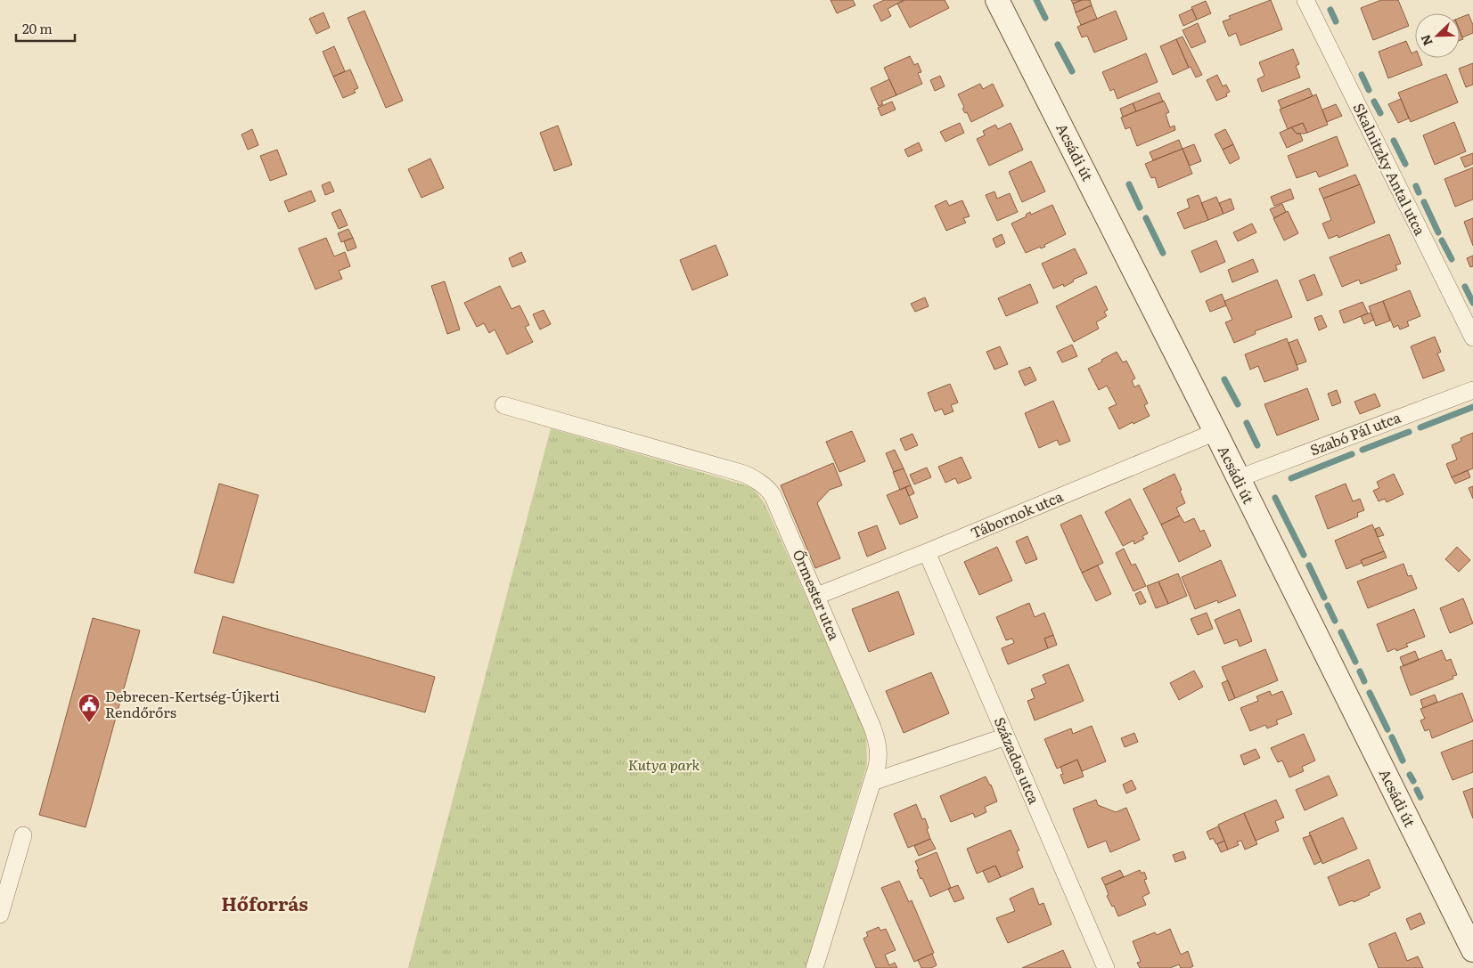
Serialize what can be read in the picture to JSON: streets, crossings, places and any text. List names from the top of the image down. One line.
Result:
{"streets":{"main road":["Acsádi út"],"street":["Skalnitzky Antal utca","Szabó Pál utca","Tábornok utca","Őrmester utca","Százados utca"]},"crossings":[["Acsádi út","Szabó Pál utca"],["Acsádi út","Tábornok utca"],["Tábornok utca","Őrmester utca"],["Tábornok utca","Százados utca"]],"districts":["Hőforrás"],"parks":["Kutya park"],"places":{"public building":["Debrecen-Kertség-Újkerti Rendőrőrs"]},"scale_bar":"20 m","north":"bottom left"}
